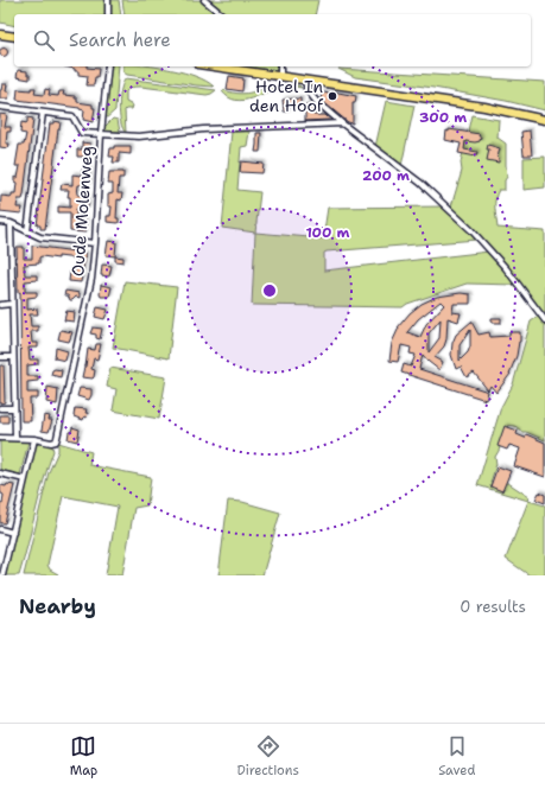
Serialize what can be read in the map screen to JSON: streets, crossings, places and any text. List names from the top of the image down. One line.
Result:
{"streets":{"street":["Oude Molenweg"]},"places":["Hotel In den Hoof"],"page":{"search":"Search here","heading":["Nearby","0 results"],"nav":["Map","Directions","Saved"]},"rings":["300 m","200 m","100 m"]}
